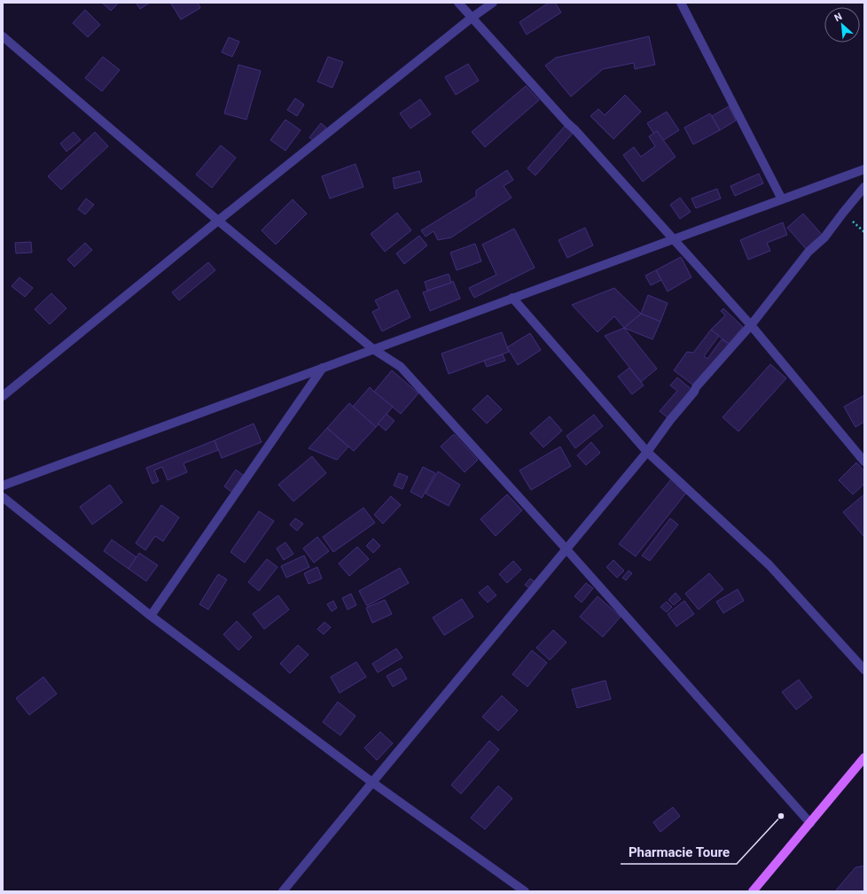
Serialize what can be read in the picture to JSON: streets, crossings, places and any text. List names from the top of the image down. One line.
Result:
{"places":["Pharmacie Toure"],"north":"top left"}
